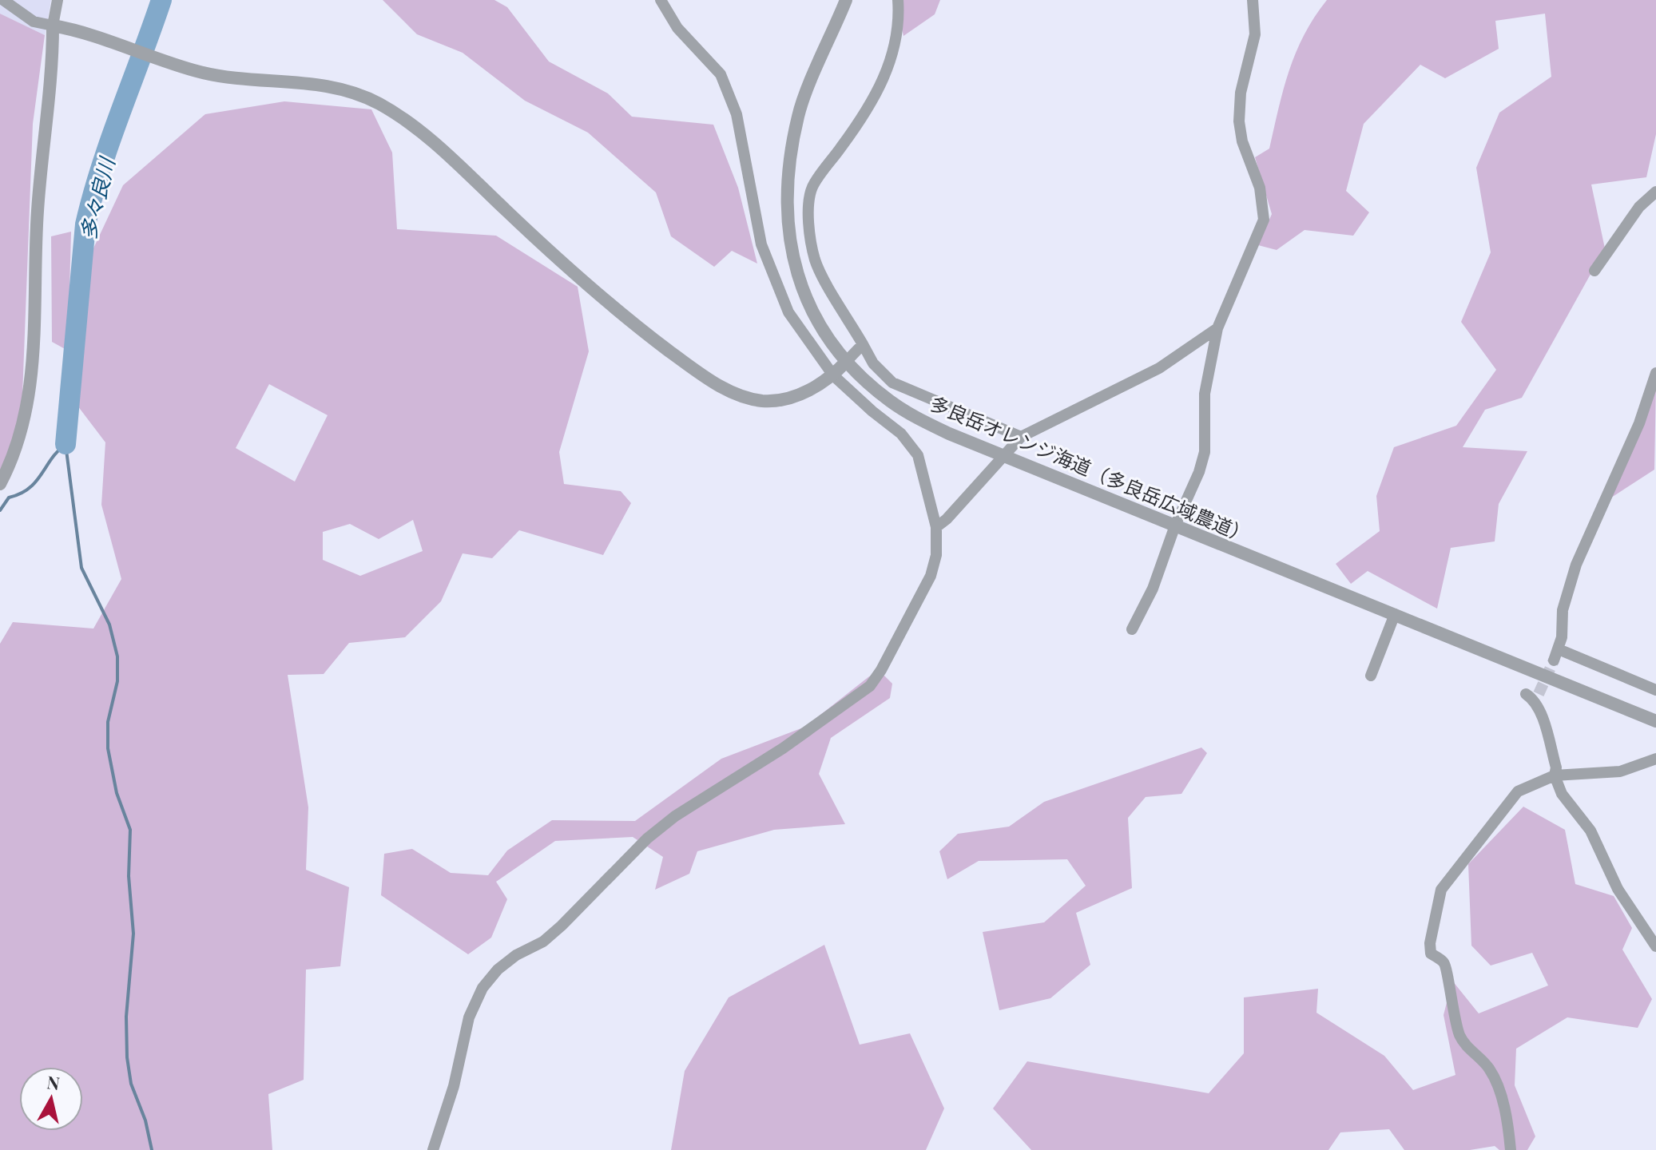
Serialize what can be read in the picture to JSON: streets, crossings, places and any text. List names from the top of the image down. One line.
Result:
{"streets":{"street":["多良岳オレンジ海道（多良岳広域農道）"]},"water":["多々良川"],"north":"top"}
